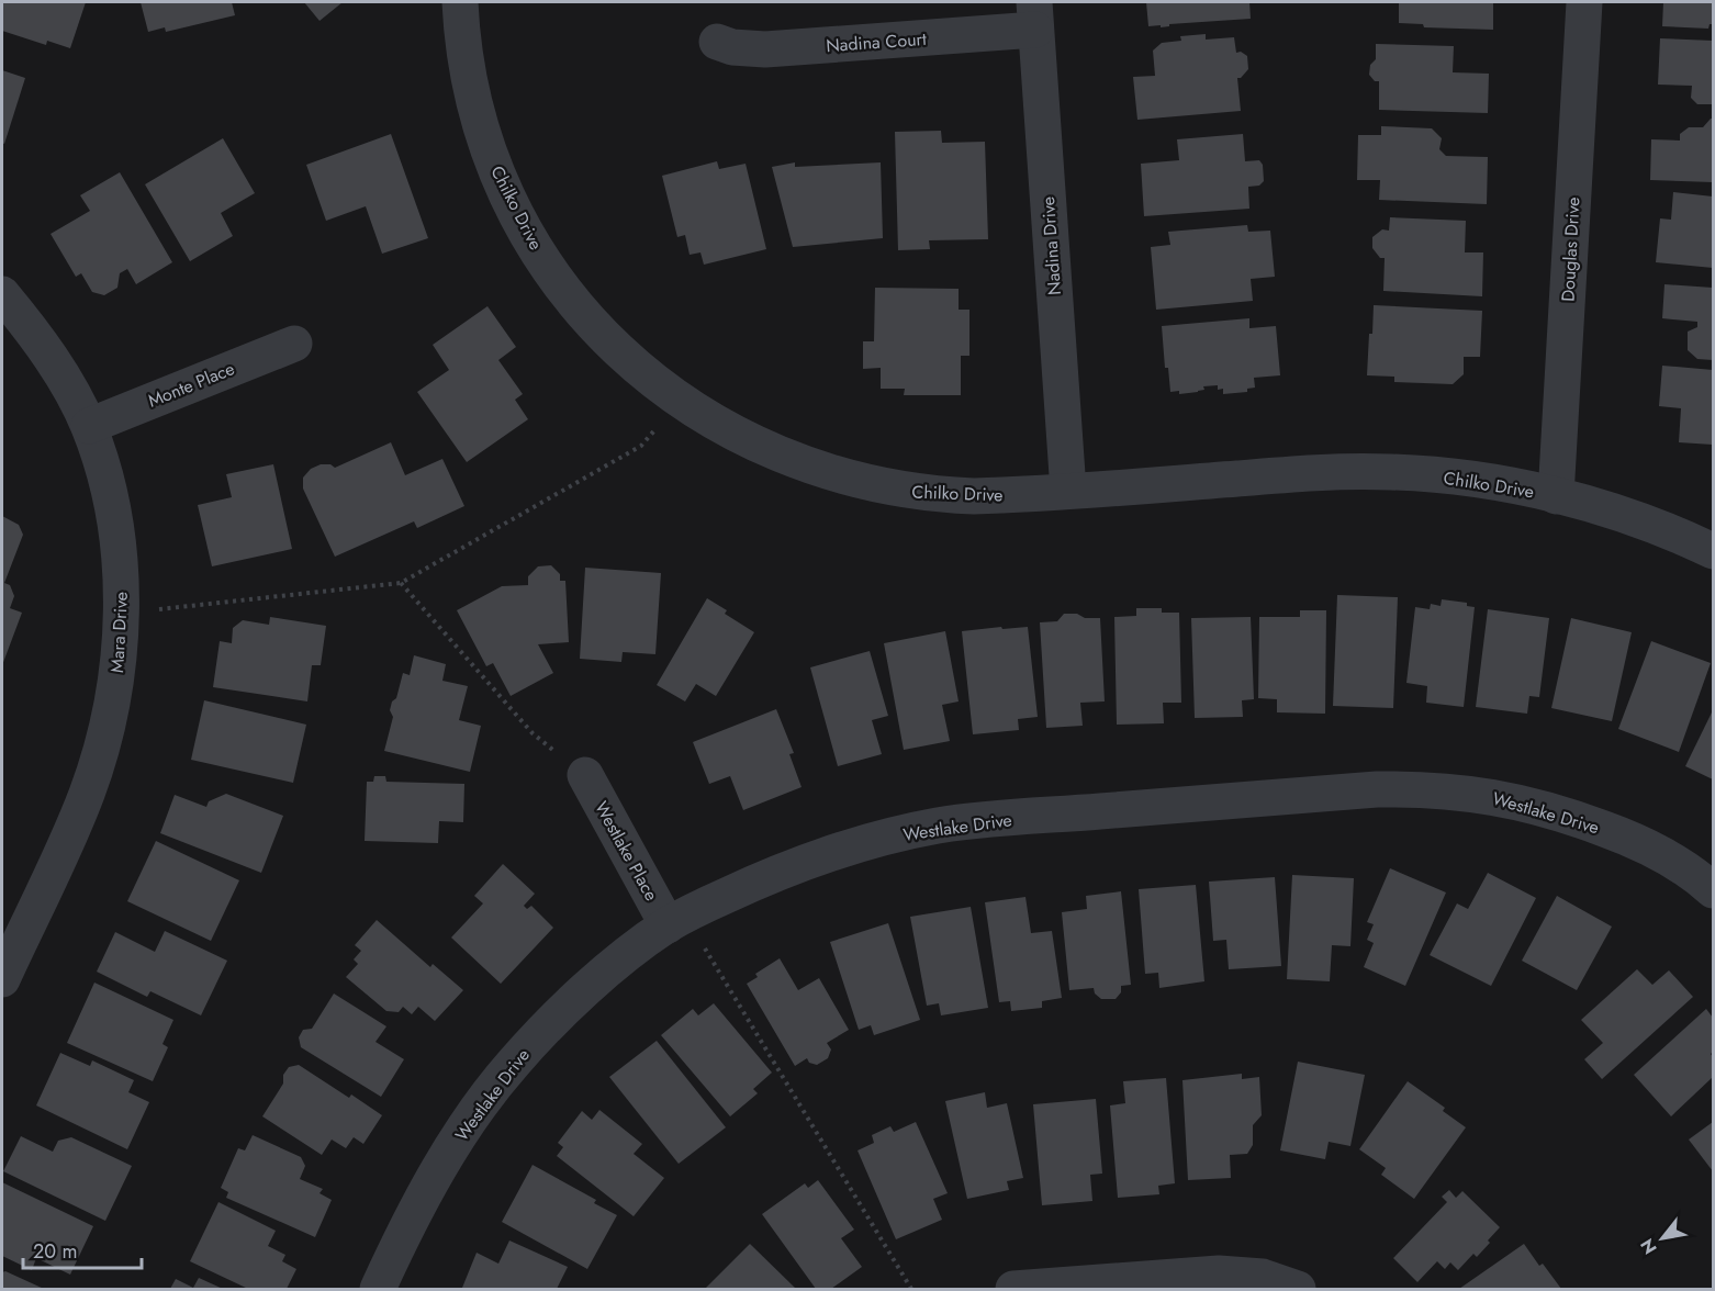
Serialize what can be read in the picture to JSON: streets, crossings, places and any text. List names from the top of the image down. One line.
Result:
{"streets":{"street":["Nadina Court","Chilko Drive","Nadina Drive","Douglas Drive","Monte Place","Mara Drive","Westlake Drive","Westlake Place"]},"crossings":[["Nadina Court","Nadina Drive"],["Chilko Drive","Nadina Drive"],["Chilko Drive","Douglas Drive"],["Monte Place","Mara Drive"],["Westlake Drive","Westlake Place"]],"scale_bar":"20 m","north":"bottom left"}
